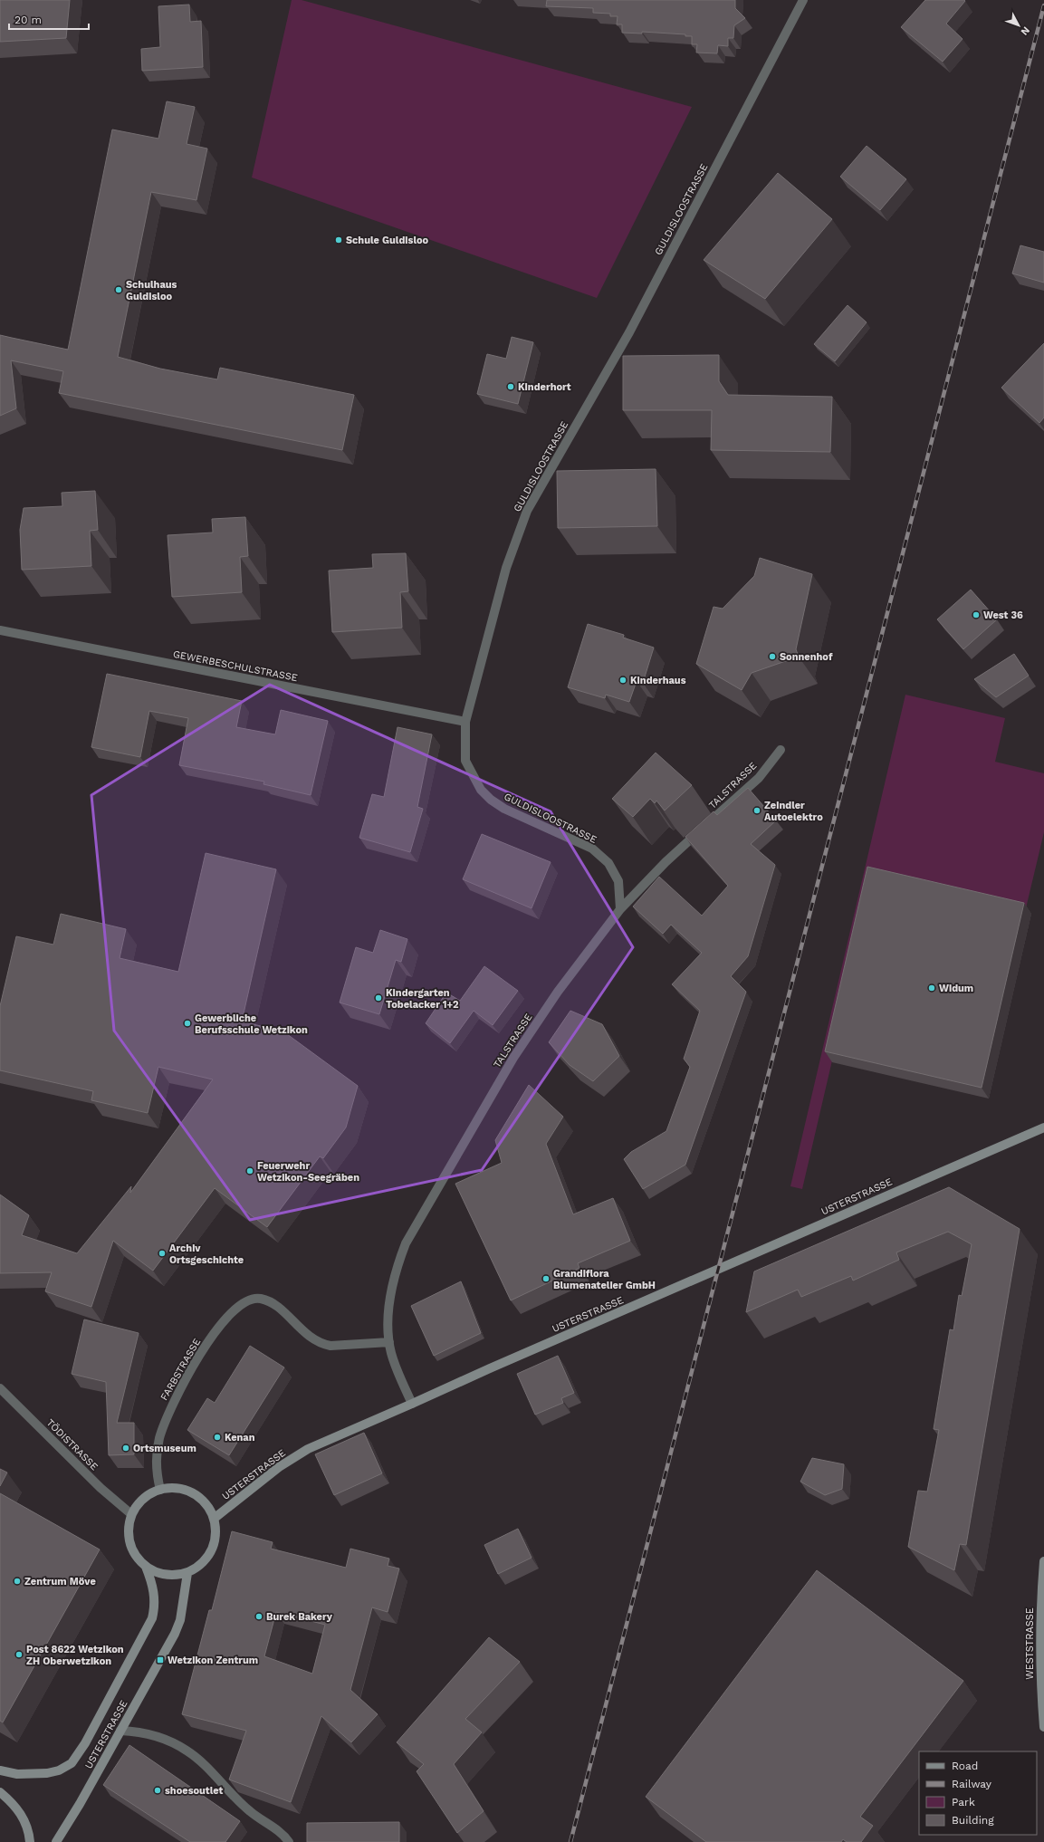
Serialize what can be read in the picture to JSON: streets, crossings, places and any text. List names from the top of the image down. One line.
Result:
{"streets":{"main road":["USTERSTRASSE","WESTSTRASSE"],"street":["GULDISLOOSTRASSE","GEWERBESCHULSTRASSE","TALSTRASSE","FARBSTRASSE","TÖDISTRASSE"]},"crossings":[["GULDISLOOSTRASSE","GEWERBESCHULSTRASSE"],["GULDISLOOSTRASSE","TALSTRASSE"],["TALSTRASSE","USTERSTRASSE"],["TALSTRASSE","FARBSTRASSE"],["USTERSTRASSE","FARBSTRASSE"],["USTERSTRASSE","TÖDISTRASSE"],["FARBSTRASSE","TÖDISTRASSE"]],"places":{"other":["Schule Guldisloo","Schulhaus Guldisloo","Kinderhort","West 36","Sonnenhof","Kinderhaus","Zeindler Autoelektro","Widum","Kindergarten Tobelacker 1+2","Gewerbliche Berufsschule Wetzikon","Feuerwehr Wetzikon-Seegräben","Archiv Ortsgeschichte","Grandiflora Blumenatelier GmbH","Kenan","Ortsmuseum","Zentrum Möve","Burek Bakery","Post 8622 Wetzikon ZH Oberwetzikon","shoesoutlet"],"transit":["Wetzikon Zentrum"]},"legend":["Road","Railway","Park","Building"],"scale_bar":"20 m","north":"bottom right"}
